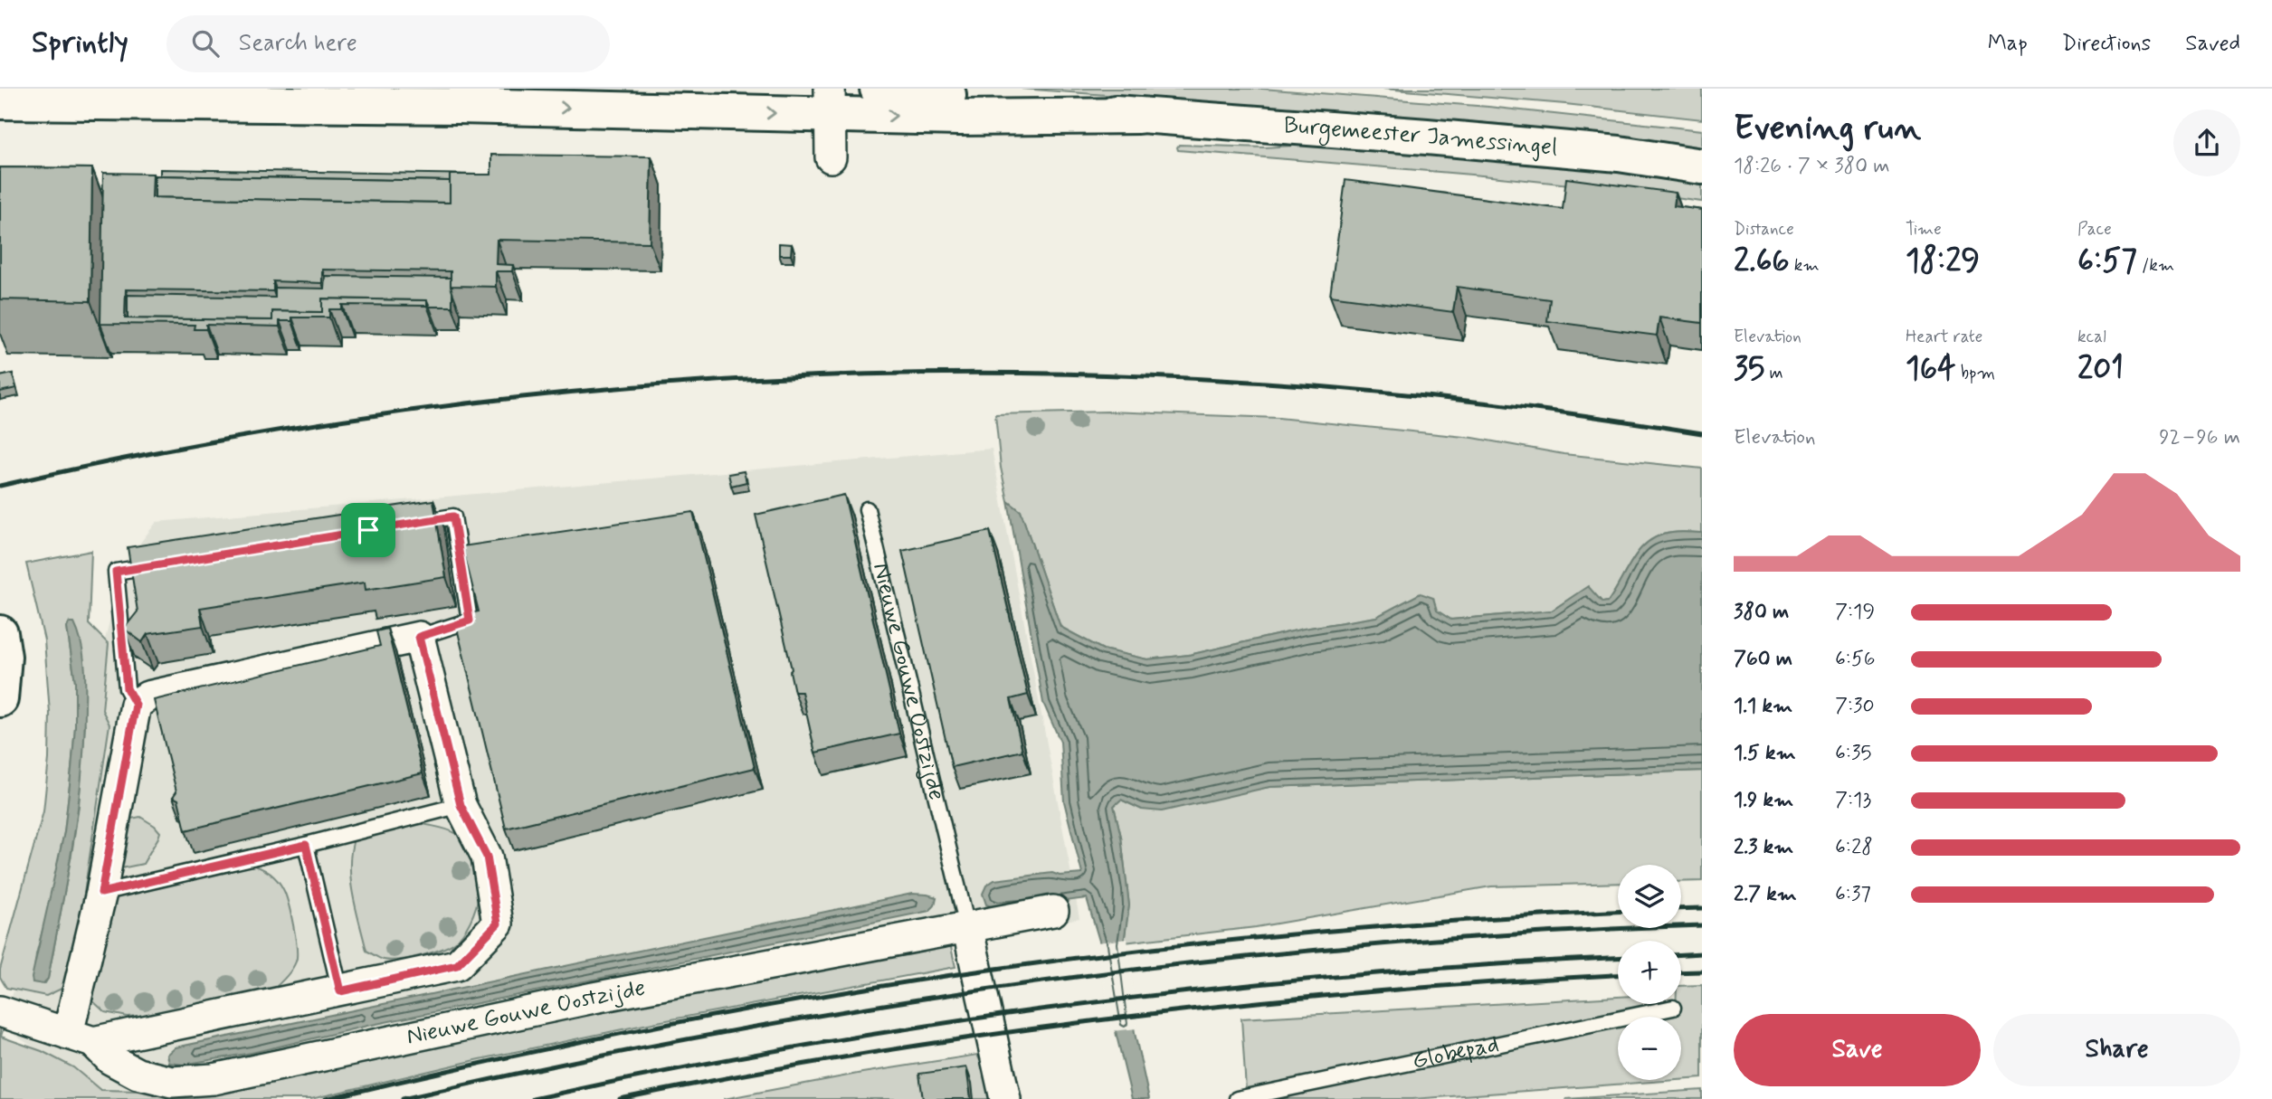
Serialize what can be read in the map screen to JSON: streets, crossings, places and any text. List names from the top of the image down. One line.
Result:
{"streets":{"main road":["Burgemeester Jamessingel"],"street":["Nieuwe Gouwe Oostzijde"],"lane":["Globepad"]},"one_way":["Burgemeester Jamessingel"],"page":{"header":"Sprintly","search":"Search here","nav":["Map","Directions","Saved"],"heading":["Evening run","18:26 · 7 × 380 m"],"stats":[["Distance","2.66 km"],["Time","18:29"],["Pace","6:57 /km"],["Elevation","35 m"],["Heart rate","164 bpm"],["kcal","201"]],"chart":["Elevation","92–96 m"],"list":[{"name":"380 m","note":"7:19"},{"name":"760 m","note":"6:56"},{"name":"1.1 km","note":"7:30"},{"name":"1.5 km","note":"6:35"},{"name":"1.9 km","note":"7:13"},{"name":"2.3 km","note":"6:28"},{"name":"2.7 km","note":"6:37"}],"map_buttons":["+","−"],"buttons":["Save","Share"]}}
